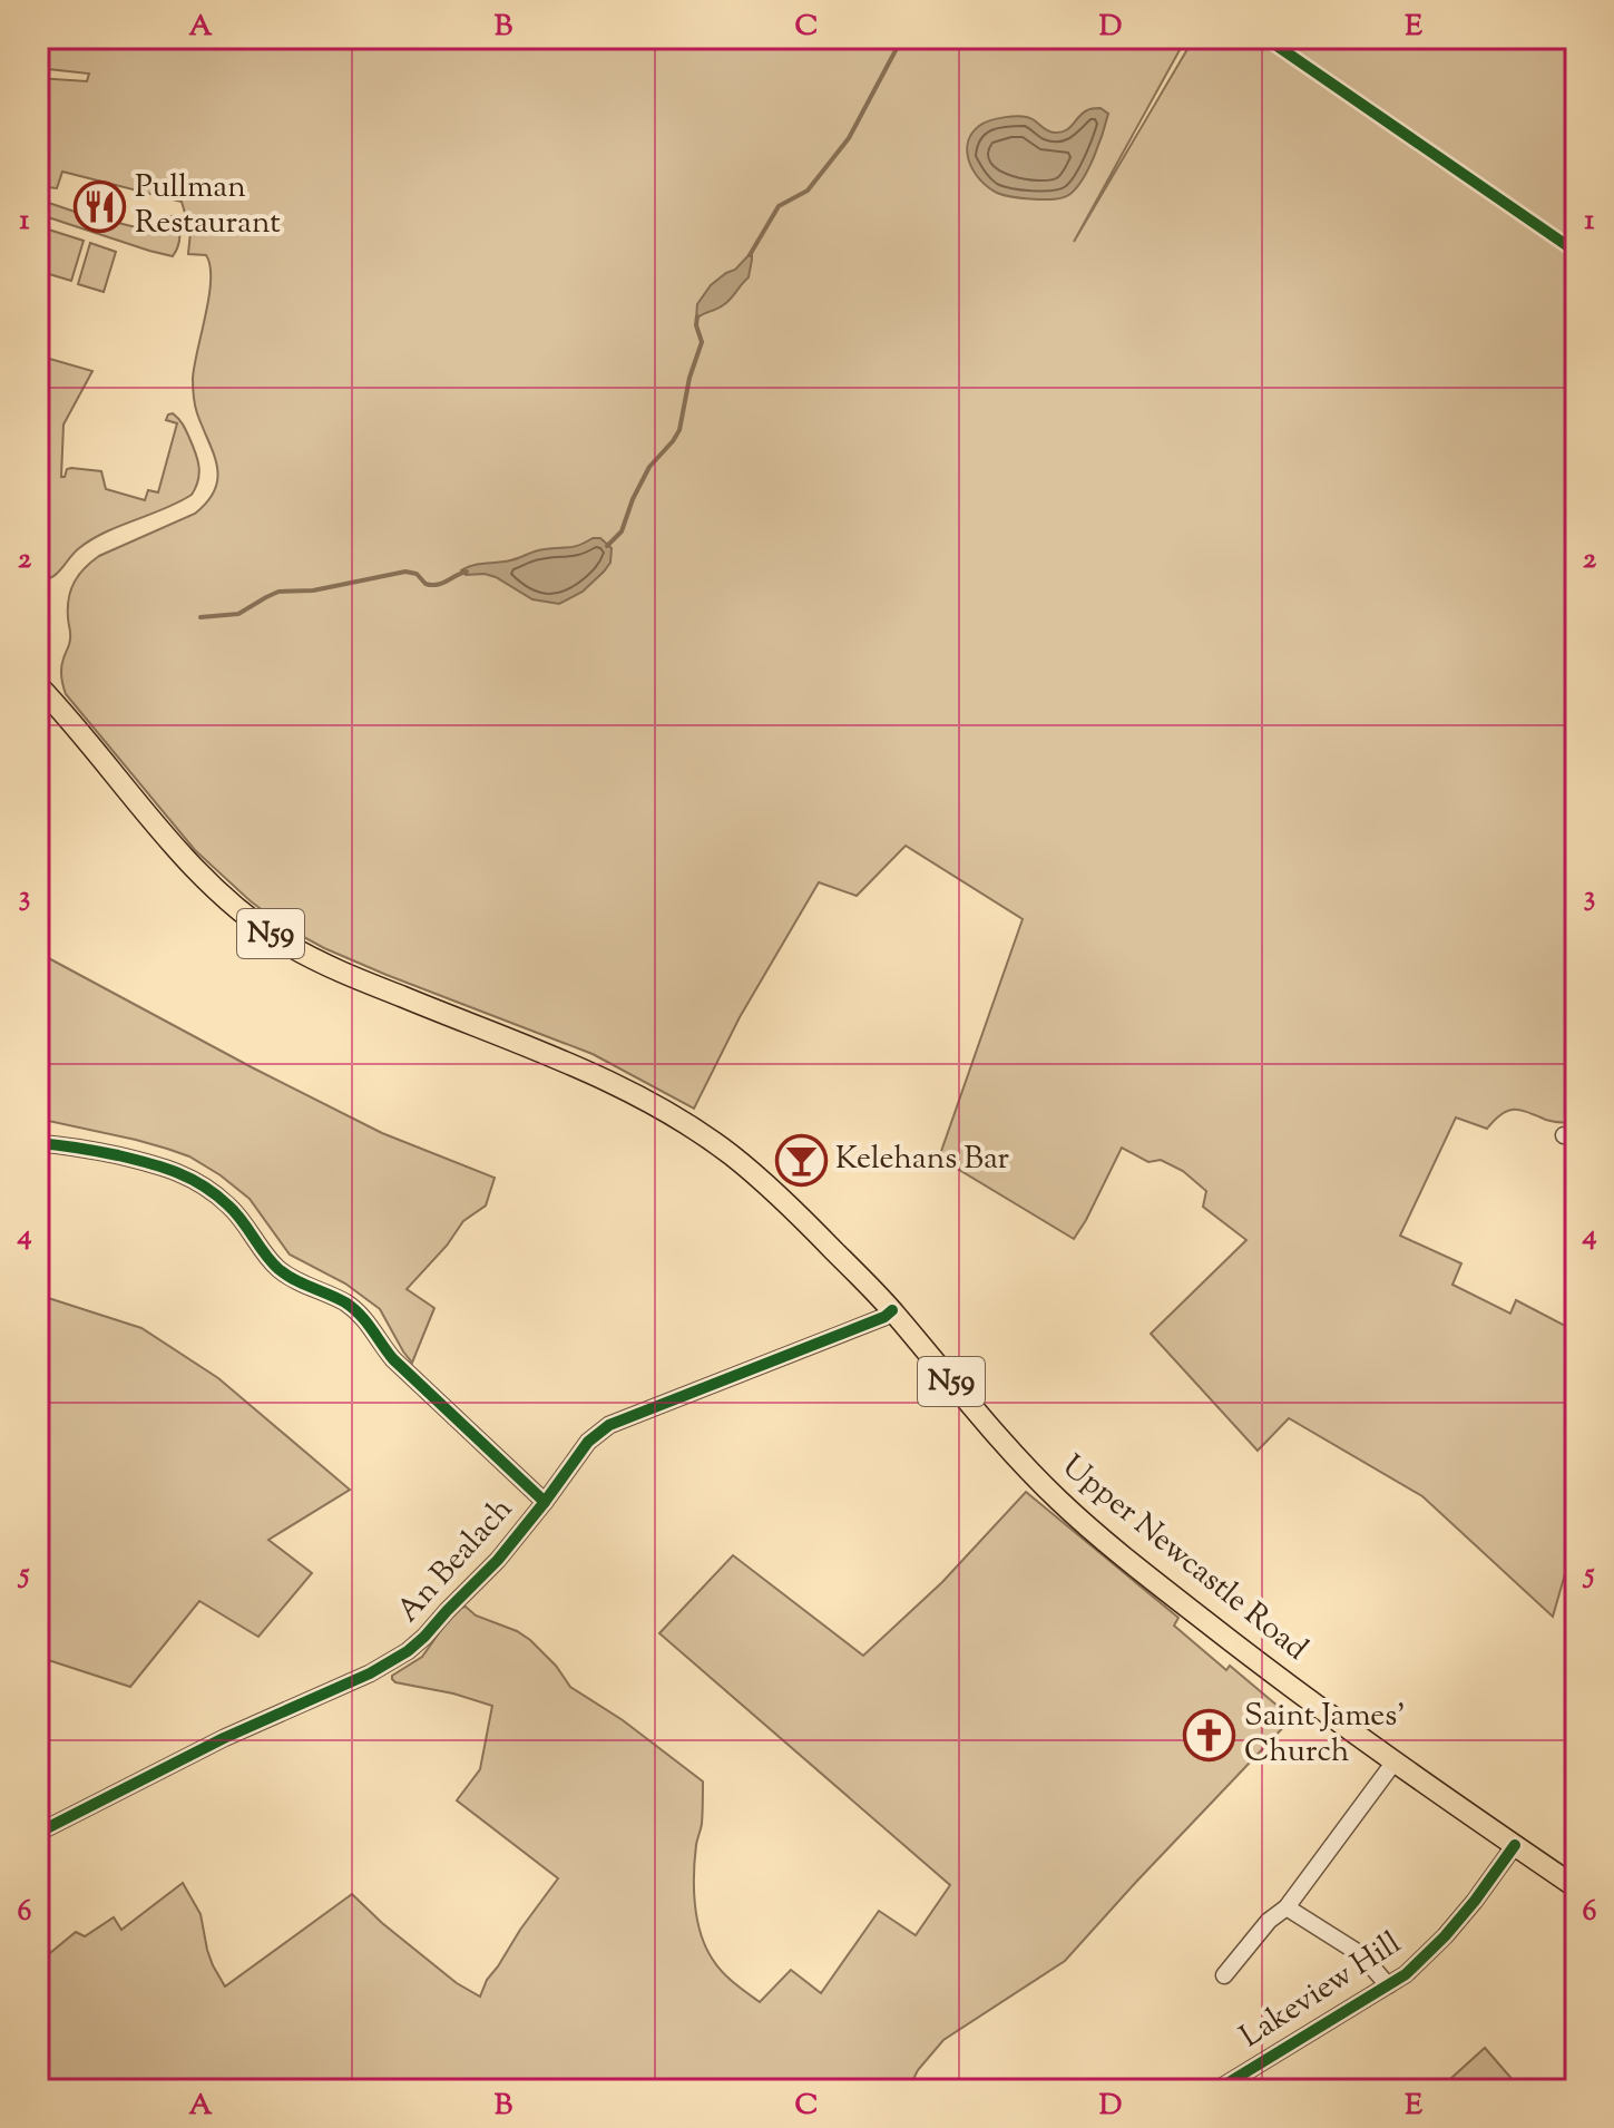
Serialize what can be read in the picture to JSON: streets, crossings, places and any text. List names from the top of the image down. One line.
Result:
{"streets":{"main road":["N59","Upper Newcastle Road"],"street":["An Bealach","Lakeview Hill"]},"crossings":[["Upper Newcastle Road","An Bealach"],["Upper Newcastle Road","Lakeview Hill"]],"places":{"restaurant":["Pullman Restaurant"],"bar":["Kelehans Bar"],"church":["Saint James' Church"]},"grid":{"columns":["A","B","C","D","E"],"rows":["1","2","3","4","5","6"]}}
